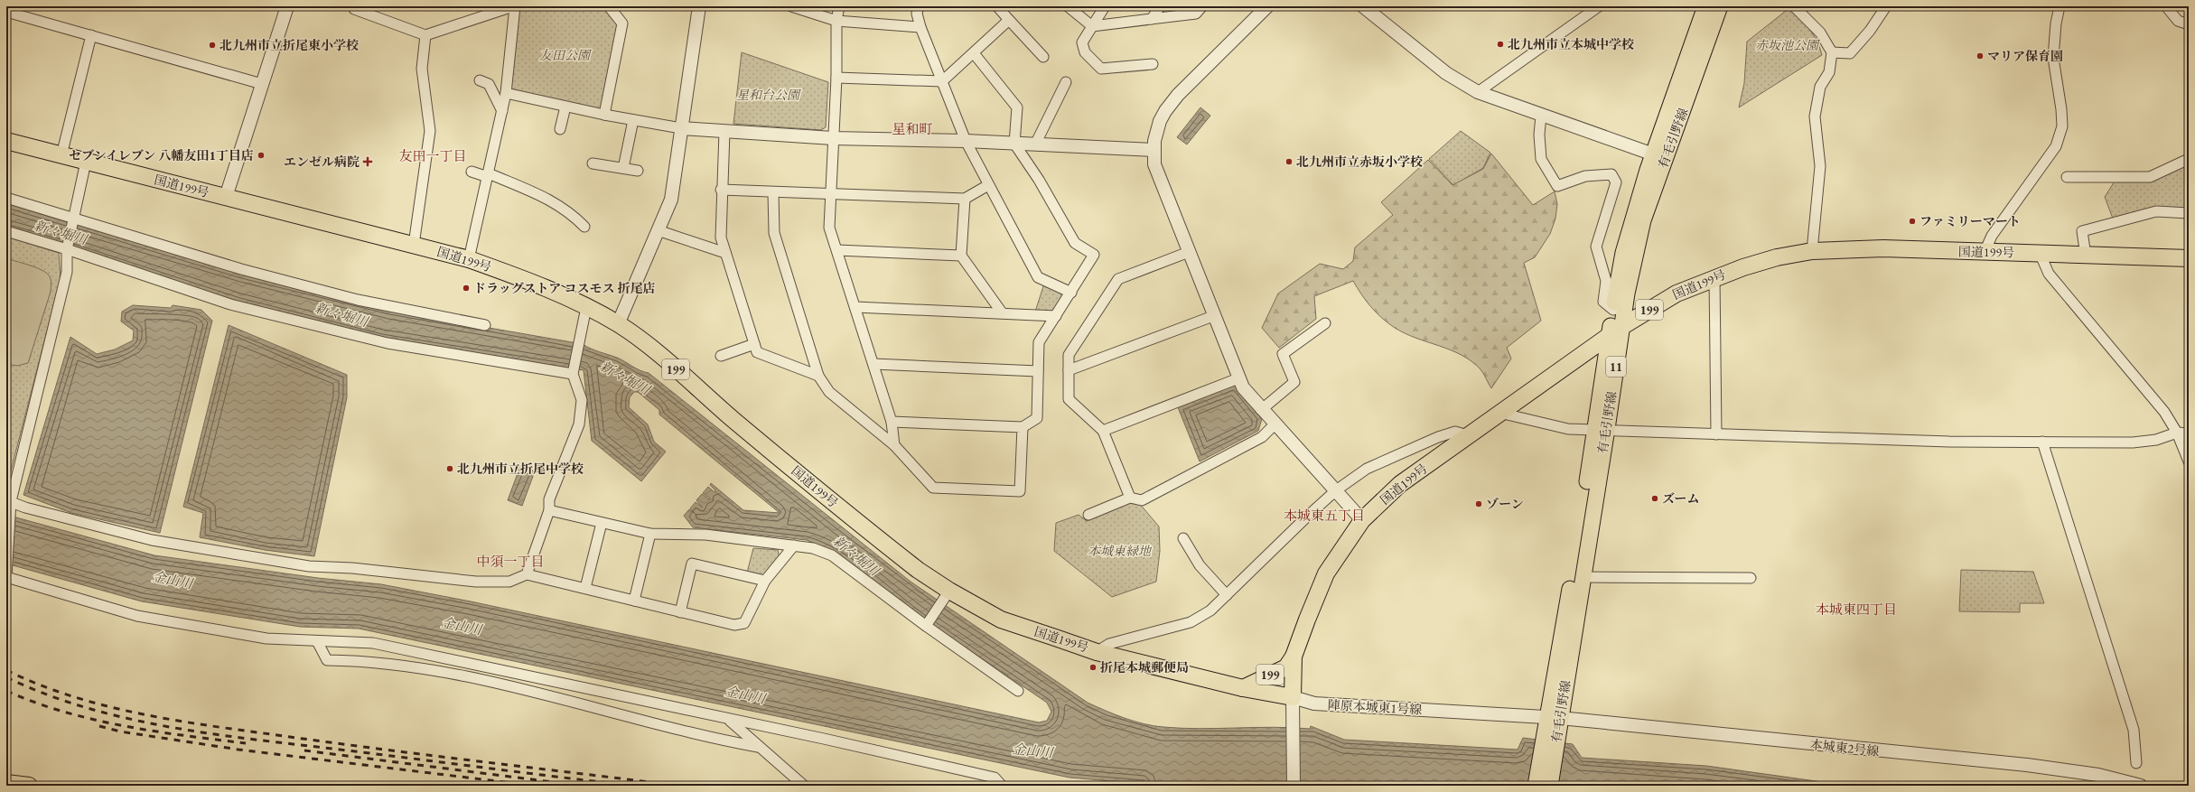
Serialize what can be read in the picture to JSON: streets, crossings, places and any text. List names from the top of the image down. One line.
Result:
{"streets":{"highway":["国道199号","199"],"main road":["有毛引野線","11"],"street":["陣原本城東1号線","本城東2号線"]},"crossings":[["有毛引野線","国道199号"],["有毛引野線","陣原本城東1号線"],["有毛引野線","本城東2号線"],["国道199号","199"],["国道199号","陣原本城東1号線"],["陣原本城東1号線","本城東2号線"]],"districts":["星和町","友田一丁目","本城東五丁目","中須一丁目","本城東四丁目"],"water":["新々堀川","金山川"],"parks":["赤坂池公園","友田公園","星和台公園","本城東緑地"],"places":{"other":["北九州市立本城中学校","北九州市立折尾東小学校","マリア保育園","セブンイレブン 八幡友田1丁目店","北九州市立赤坂小学校","ファミリーマート","ドラッグストア コスモス 折尾店","北九州市立折尾中学校","ズーム","ゾーン","折尾本城郵便局"],"health":["エンゼル病院"]}}
